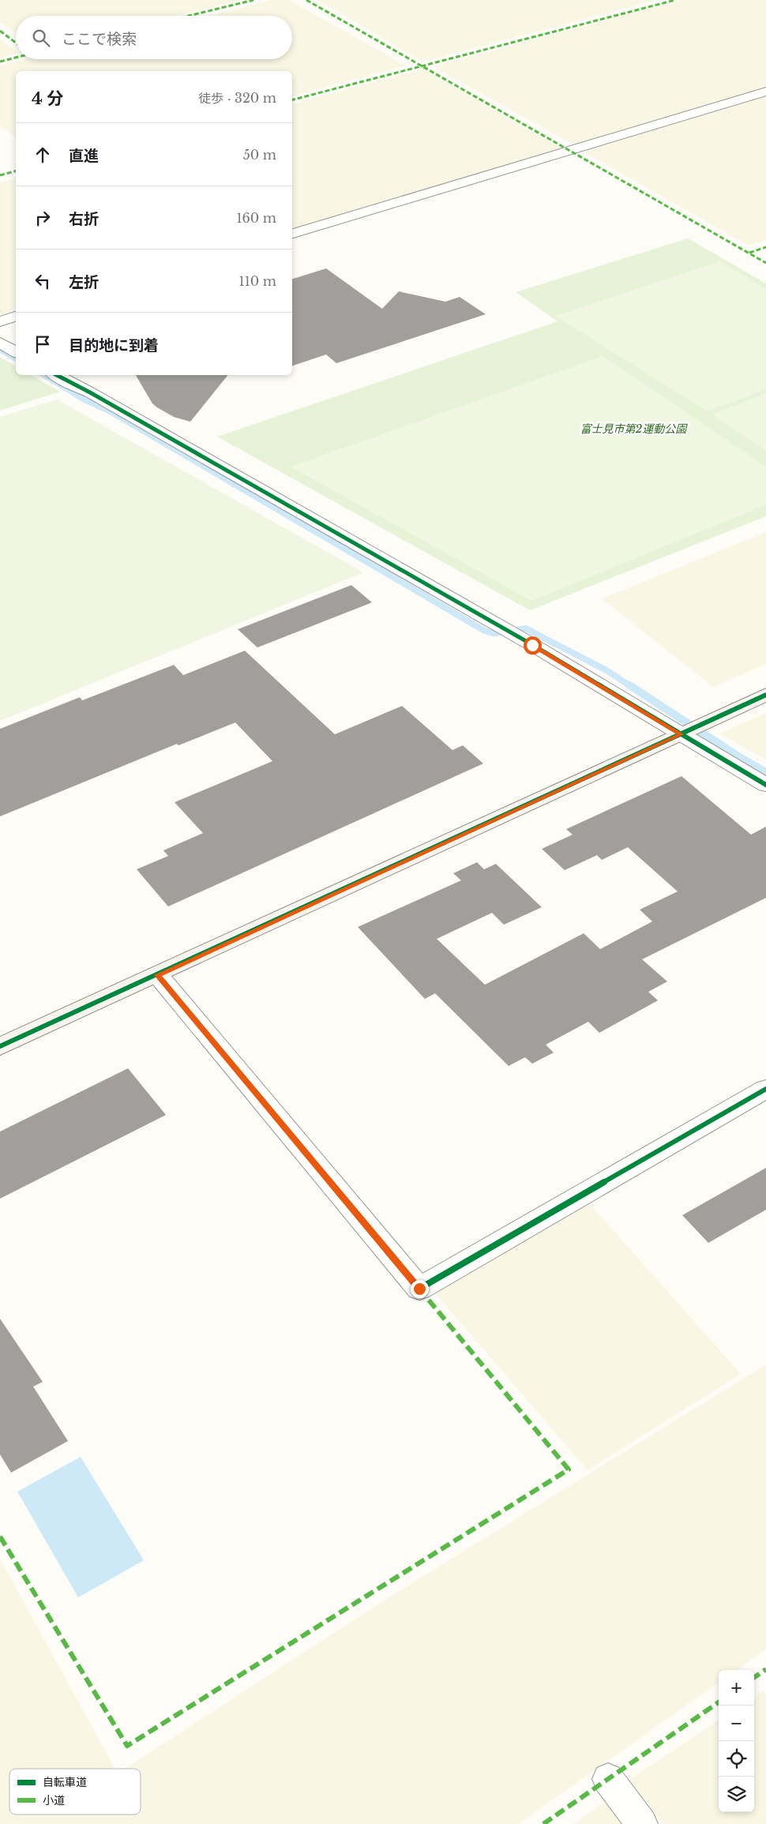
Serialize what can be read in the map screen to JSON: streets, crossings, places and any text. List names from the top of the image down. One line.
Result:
{"parks":["富士見市第2運動公園"],"legend":["自転車道","小道"],"page":{"search":"ここで検索","heading":["4 分","徒歩 · 320 m"],"list":[["直進","50 m"],["右折","160 m"],["左折","110 m"],"目的地に到着"],"map_buttons":["+","−"]}}
